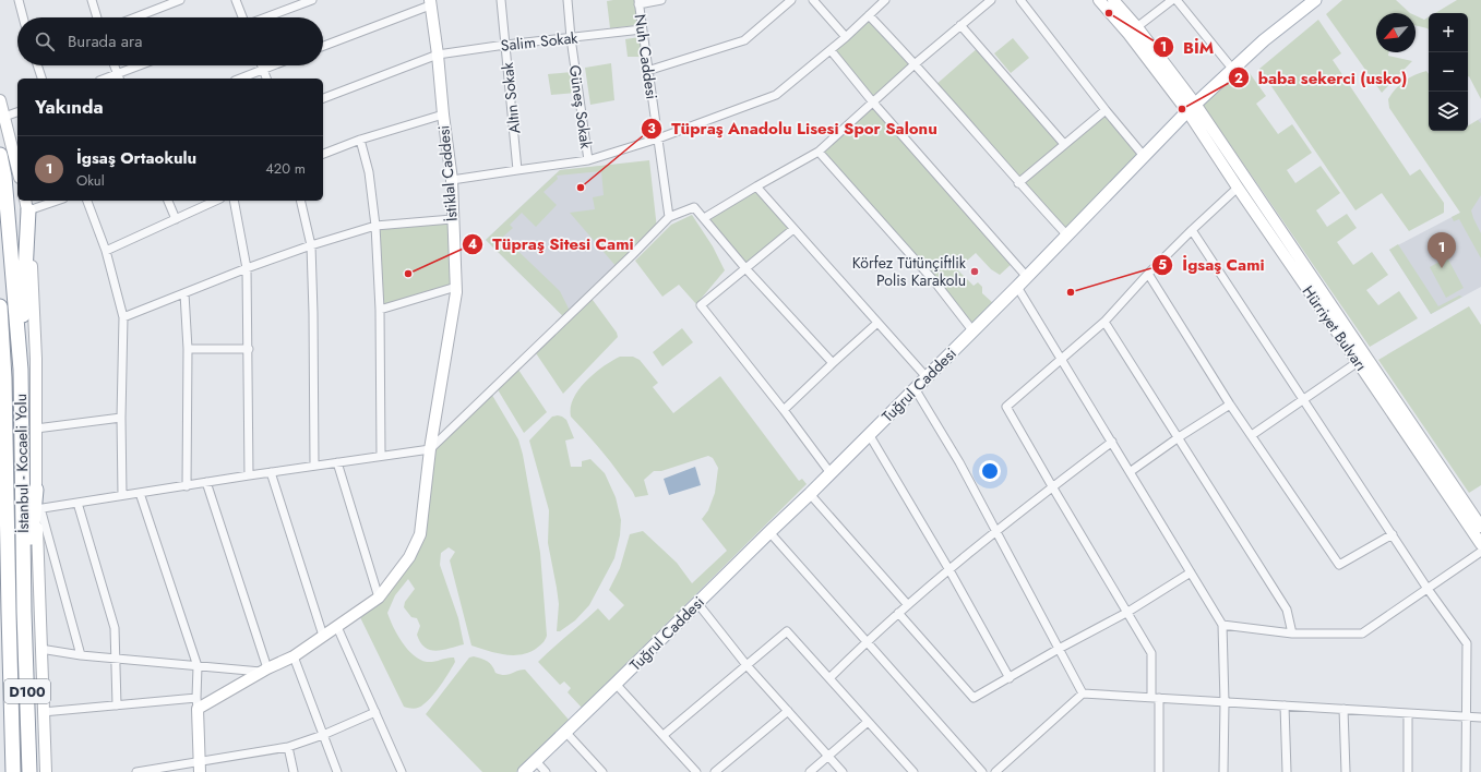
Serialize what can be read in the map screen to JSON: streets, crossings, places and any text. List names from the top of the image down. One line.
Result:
{"streets":{"highway":["İstanbul - Kocaeli Yolu","D100"],"main road":["İstiklal Caddesi","Hürriyet Bulvarı","Tuğrul Caddesi"],"street":["Salim Sokak","Nuh Caddesi","Altın Sokak","Güneş Sokak"]},"crossings":[["Salim Sokak","Nuh Caddesi"],["Salim Sokak","Altın Sokak"],["Salim Sokak","Güneş Sokak"],["Salim Sokak","İstiklal Caddesi"],["Hürriyet Bulvarı","Tuğrul Caddesi"]],"places":["BİM","baba sekerci (usko)","Tüpraş Anadolu Lisesi Spor Salonu","Körfez Tütünçiftlik Polis Karakolu","Tüpraş Sitesi Cami","İgsaş Cami"],"north":"bottom left","page":{"map_buttons":["+","−"],"search":"Burada ara","heading":"Yakında","list":[{"mark":"1","name":"İgsaş Ortaokulu","note":"Okul","value":"420 m"}],"pins":"1"}}
